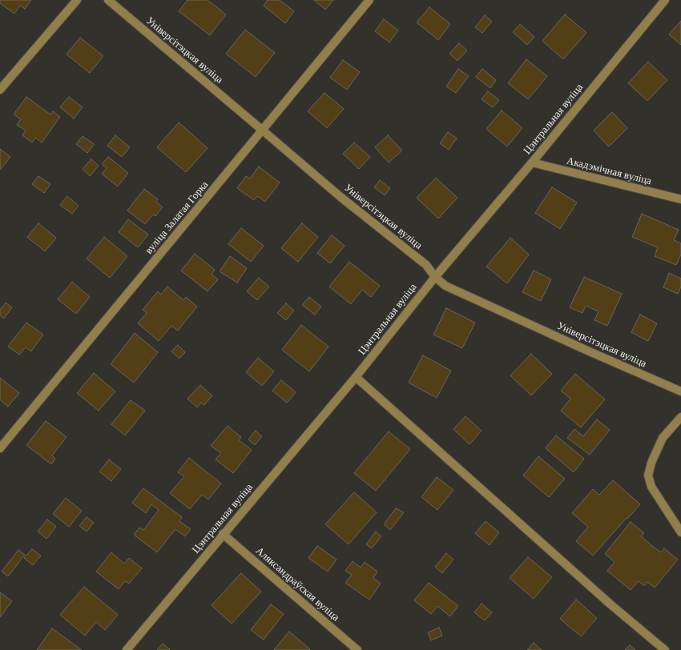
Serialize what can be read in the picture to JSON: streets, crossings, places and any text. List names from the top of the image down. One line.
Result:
{"streets":{"street":["Універсітэцкая вуліца","Цэнтральная вуліца","Акадэмічная вуліца","вуліца Залатая Горка","Аляксандраўская вуліца"]},"crossings":[["Універсітэцкая вуліца","Цэнтральная вуліца"],["Універсітэцкая вуліца","вуліца Залатая Горка"],["Цэнтральная вуліца","Акадэмічная вуліца"],["Цэнтральная вуліца","Аляксандраўская вуліца"]]}
